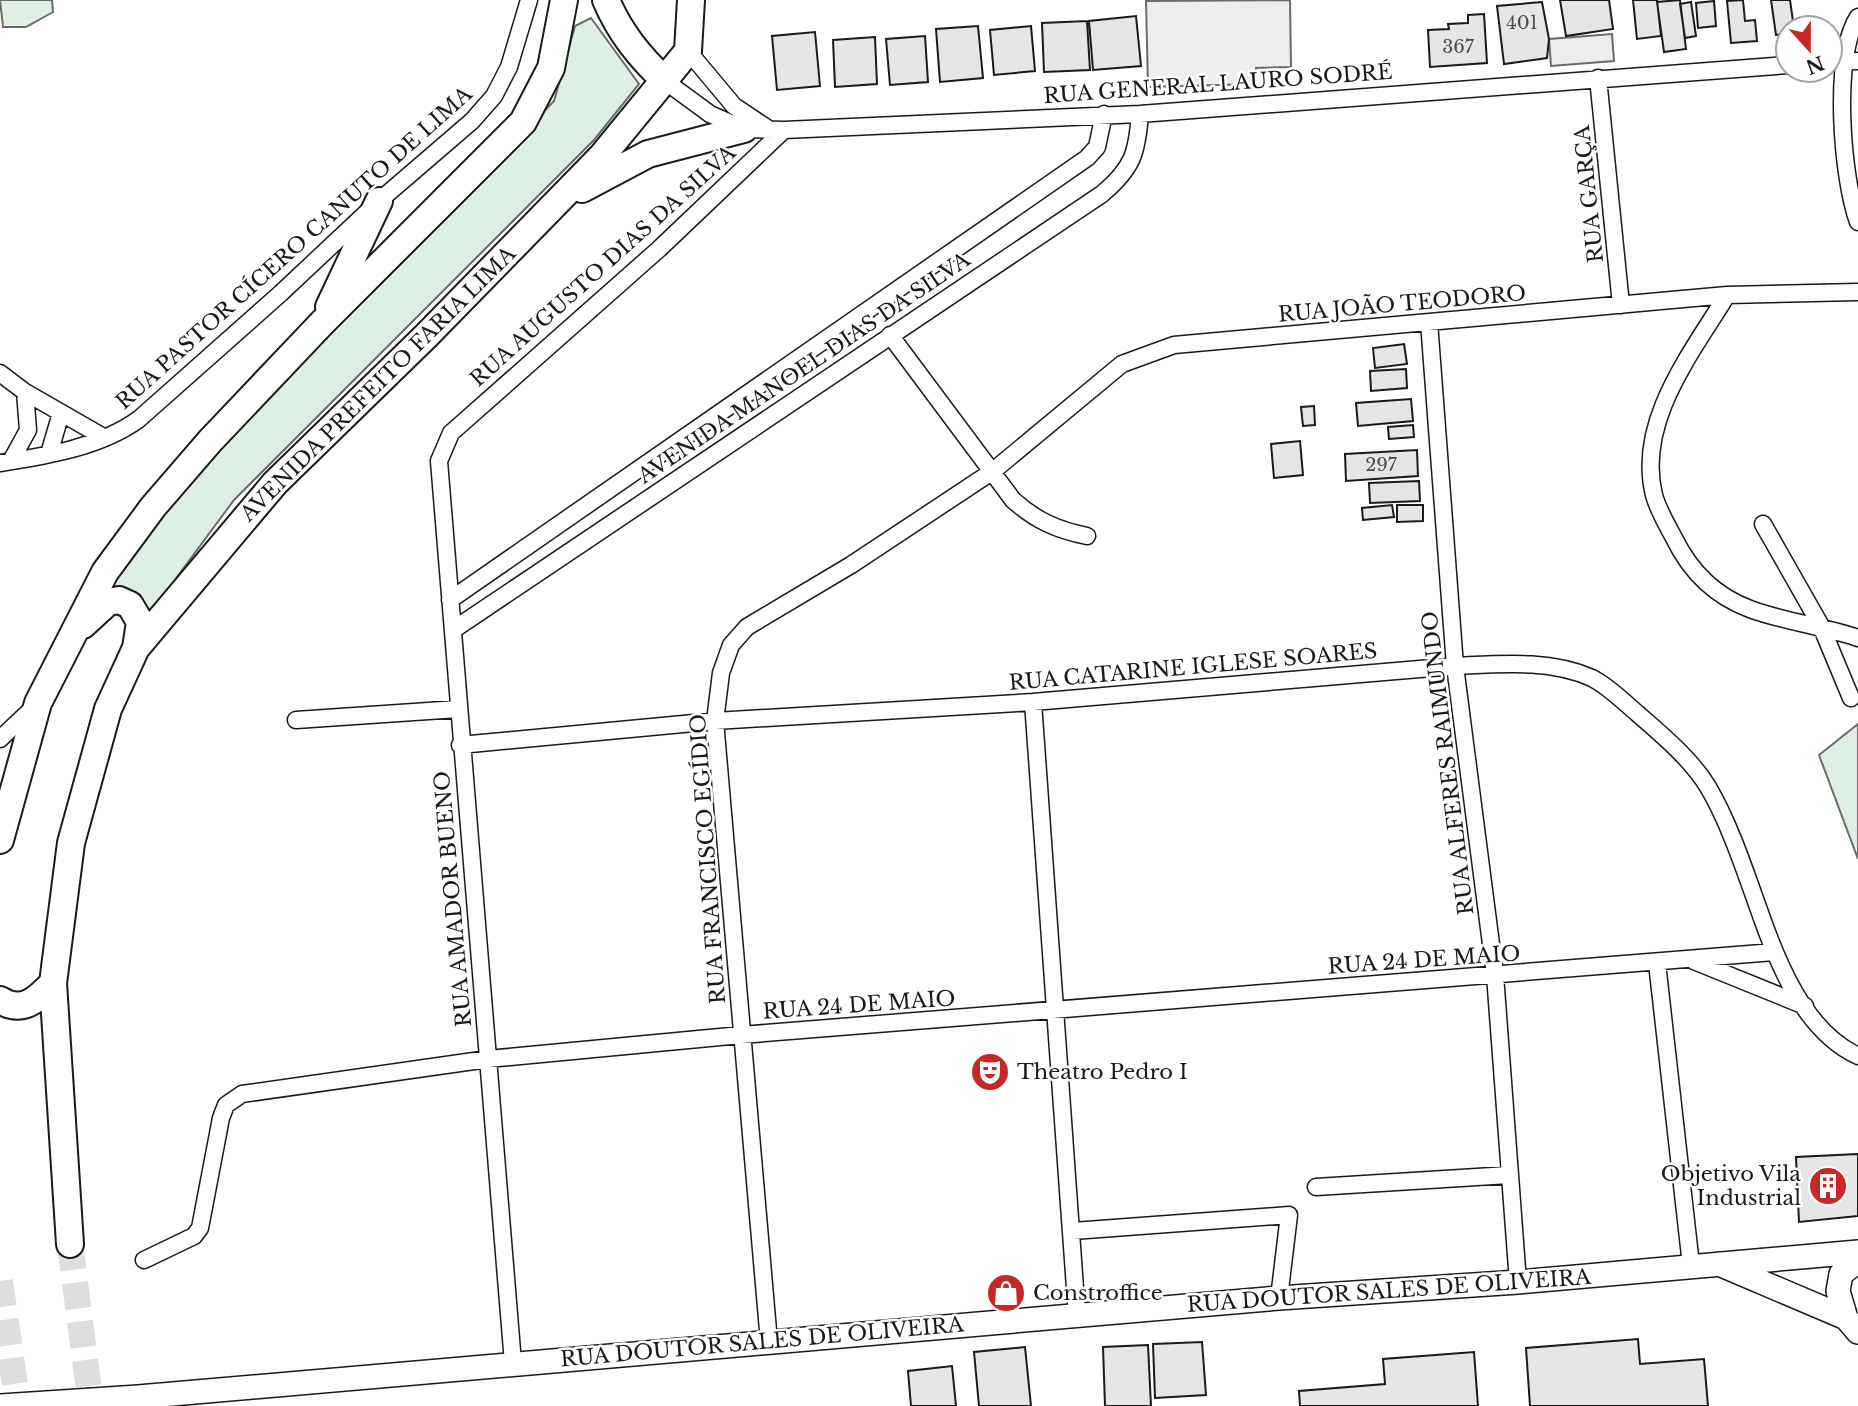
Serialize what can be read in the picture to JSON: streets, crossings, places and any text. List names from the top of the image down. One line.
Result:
{"streets":{"main road":["AVENIDA PREFEITO FARIA LIMA","RUA DOUTOR SALES DE OLIVEIRA"],"street":["RUA GENERAL LAURO SODRÉ","RUA GARÇA","RUA PASTOR CÍCERO CANUTO DE LIMA","RUA AUGUSTO DIAS DA SILVA","RUA JOÃO TEODORO","AVENIDA MANOEL DIAS DA SILVA","RUA CATARINE IGLESE SOARES","RUA ALFERES RAIMUNDO","RUA FRANCISCO EGÍDIO","RUA AMADOR BUENO","RUA 24 DE MAIO"]},"crossings":[["RUA GENERAL LAURO SODRÉ","RUA GARÇA"],["RUA GENERAL LAURO SODRÉ","RUA AUGUSTO DIAS DA SILVA"],["RUA GENERAL LAURO SODRÉ","AVENIDA MANOEL DIAS DA SILVA"],["RUA GENERAL LAURO SODRÉ","AVENIDA PREFEITO FARIA LIMA"],["RUA GARÇA","RUA JOÃO TEODORO"],["RUA AUGUSTO DIAS DA SILVA","RUA AMADOR BUENO"],["RUA JOÃO TEODORO","RUA ALFERES RAIMUNDO"],["RUA JOÃO TEODORO","RUA FRANCISCO EGÍDIO"],["AVENIDA MANOEL DIAS DA SILVA","RUA AMADOR BUENO"],["RUA CATARINE IGLESE SOARES","RUA ALFERES RAIMUNDO"],["RUA CATARINE IGLESE SOARES","RUA FRANCISCO EGÍDIO"],["RUA CATARINE IGLESE SOARES","RUA AMADOR BUENO"],["RUA CATARINE IGLESE SOARES","RUA 24 DE MAIO"],["RUA ALFERES RAIMUNDO","RUA 24 DE MAIO"],["RUA ALFERES RAIMUNDO","RUA DOUTOR SALES DE OLIVEIRA"],["RUA FRANCISCO EGÍDIO","RUA 24 DE MAIO"],["RUA FRANCISCO EGÍDIO","RUA DOUTOR SALES DE OLIVEIRA"],["RUA AMADOR BUENO","RUA 24 DE MAIO"],["RUA AMADOR BUENO","RUA DOUTOR SALES DE OLIVEIRA"]],"places":{"theatre":["Theatro Pedro I"],"building":["Objetivo Vila Industrial"],"shop":["Constroffice"]},"house_numbers":["401","367","297"],"north":"bottom"}
